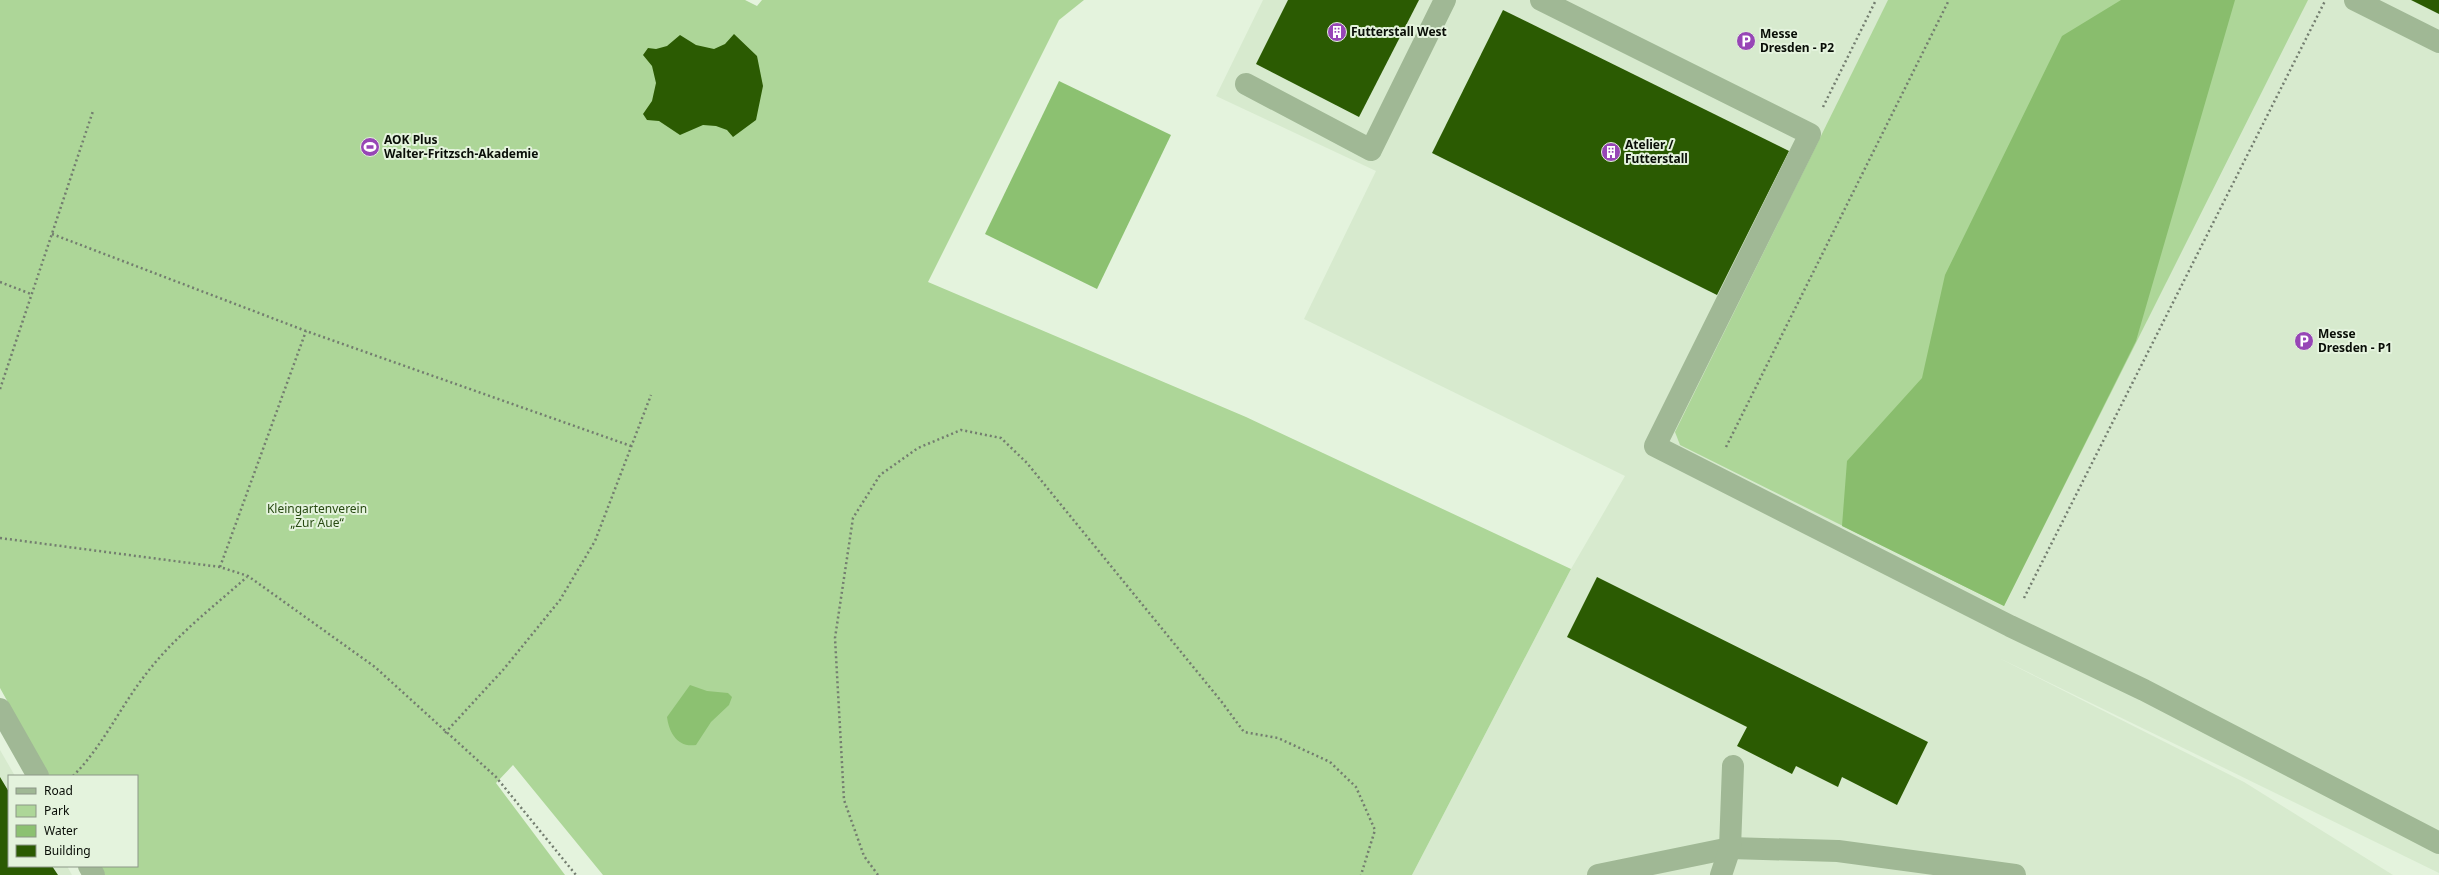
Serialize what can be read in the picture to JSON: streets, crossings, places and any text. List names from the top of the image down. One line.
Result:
{"parks":["Kleingartenverein „Zur Aue“"],"places":{"building":["Futterstall West","Atelier / Futterstall"],"parking":["Messe Dresden - P2","Messe Dresden - P1"],"sports":["AOK Plus Walter-Fritzsch-Akademie"]},"legend":["Road","Park","Water","Building"]}
